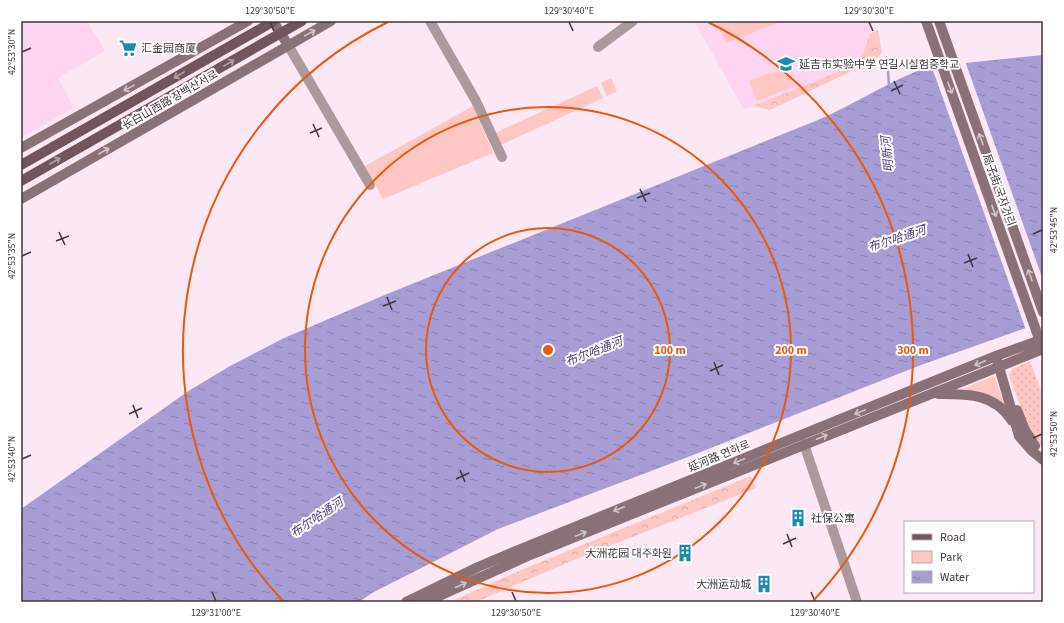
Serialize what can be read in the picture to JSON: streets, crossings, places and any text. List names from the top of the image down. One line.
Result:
{"streets":{"main road":["长白山西路 장백산서로","局子街 국자거리","延河路 연하로"]},"crossings":[["局子街 국자거리","延河路 연하로"]],"water":["明新河","布尔哈通河"],"places":{"supermarket":["汇金园商厦"],"school or university":["延吉市实验中学 연길시실험중학교"],"building":["社保公寓","大洲花园 대주화원","大洲运动城"]},"legend":["Road","Park","Water"],"coordinates":["129°30'50\"E","129°30'40\"E","129°30'30\"E","42°53'30\"N","42°53'45\"N","42°53'35\"N","42°53'50\"N","42°53'40\"N","129°31'00\"E"],"rings":["100 m","200 m","300 m"]}
